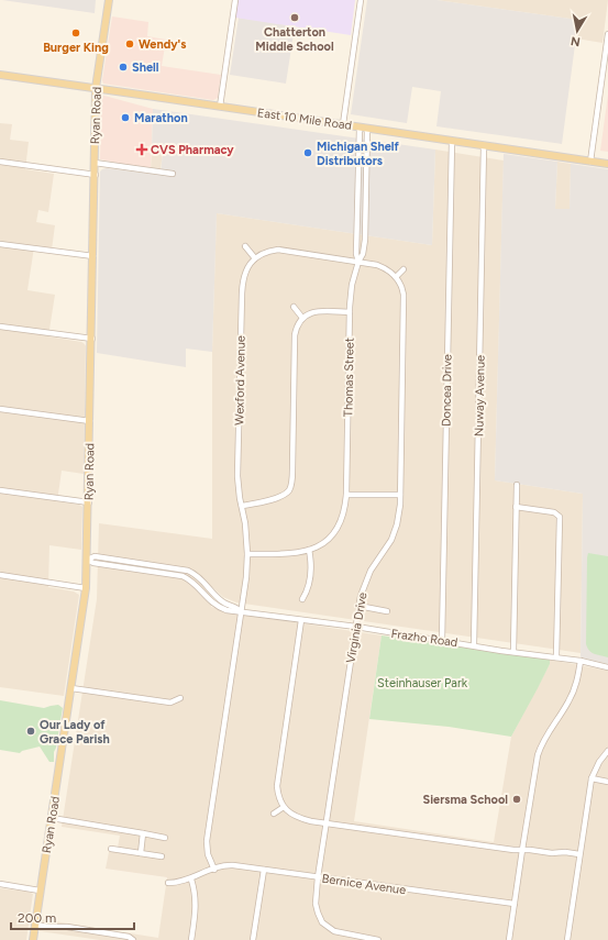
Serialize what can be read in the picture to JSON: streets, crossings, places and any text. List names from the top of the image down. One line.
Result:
{"streets":{"main road":["Ryan Road","East 10 Mile Road"],"street":["Thomas Street","Wexford Avenue","Doncea Drive","Nuway Avenue","Virginia Drive","Frazho Road","Bernice Avenue"]},"crossings":[["Ryan Road","East 10 Mile Road"],["Ryan Road","Frazho Road"],["East 10 Mile Road","Thomas Street"],["East 10 Mile Road","Doncea Drive"],["East 10 Mile Road","Nuway Avenue"],["Thomas Street","Wexford Avenue"],["Wexford Avenue","Frazho Road"],["Wexford Avenue","Bernice Avenue"],["Doncea Drive","Frazho Road"],["Nuway Avenue","Frazho Road"],["Virginia Drive","Frazho Road"],["Virginia Drive","Bernice Avenue"]],"parks":["Steinhauser Park"],"places":{"other":["Chatterton Middle School","Burger King","Wendy's","Shell","Marathon","Michigan Shelf Distributors","Our Lady of Grace Parish","Siersma School"],"health":["CVS Pharmacy"]},"scale_bar":"200 m","north":"bottom"}
